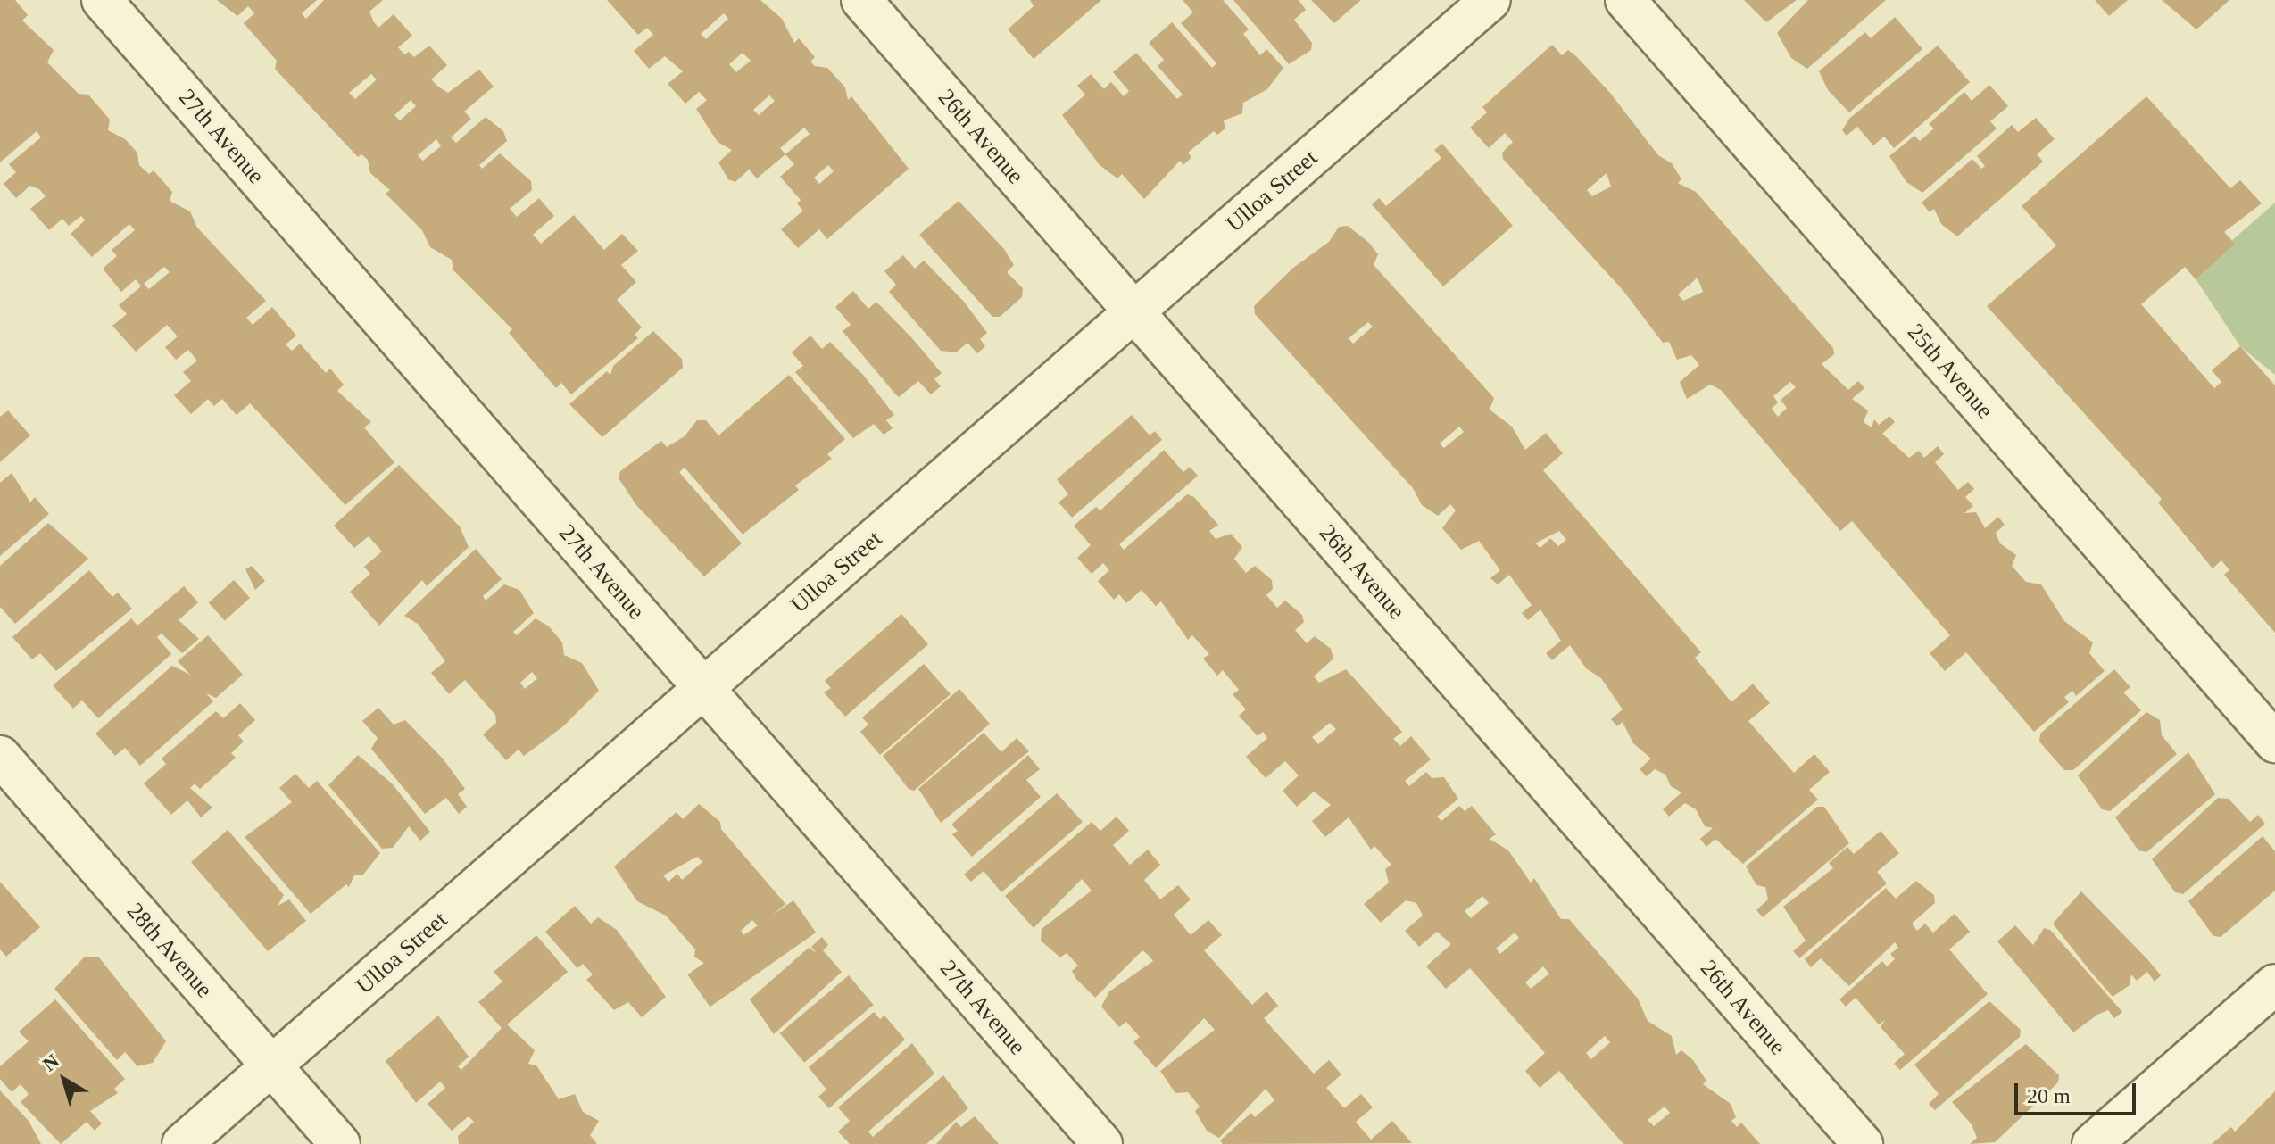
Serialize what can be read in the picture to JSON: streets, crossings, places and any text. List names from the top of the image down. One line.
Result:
{"streets":{"street":["27th Avenue","26th Avenue","Ulloa Street","25th Avenue","28th Avenue"]},"crossings":[["27th Avenue","Ulloa Street"],["26th Avenue","Ulloa Street"],["Ulloa Street","28th Avenue"]],"scale_bar":"20 m","north":"top left"}
